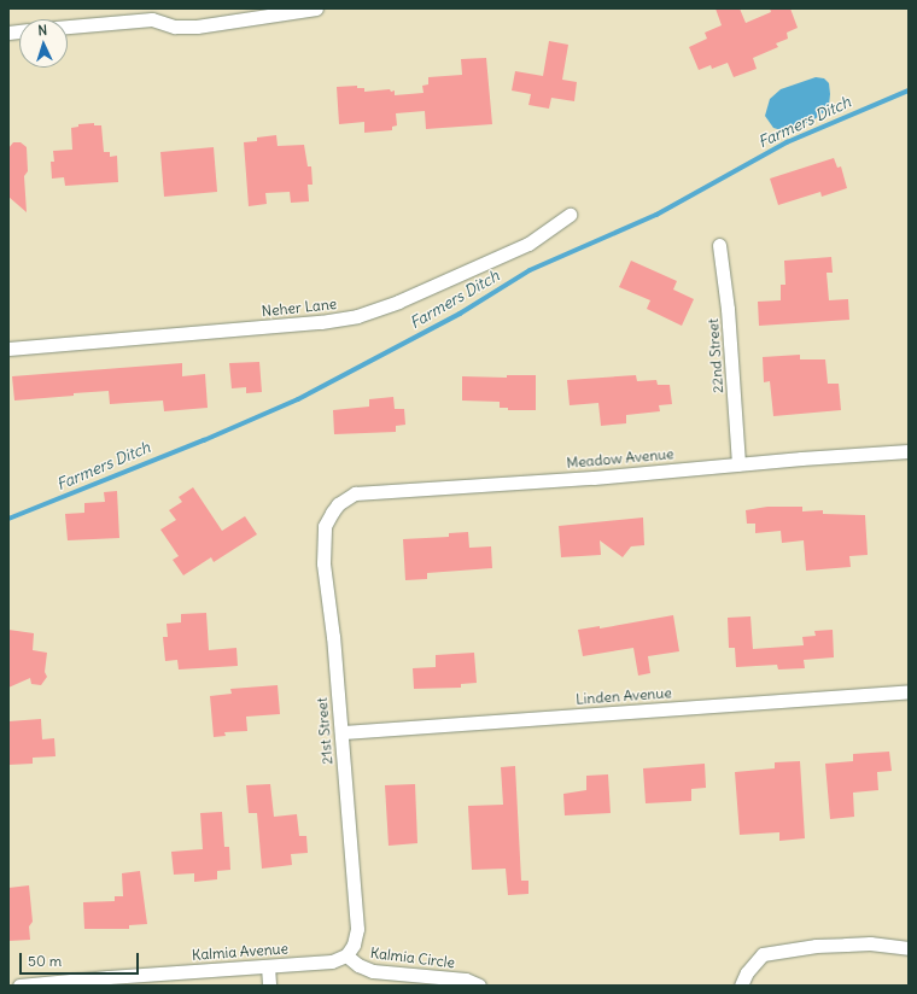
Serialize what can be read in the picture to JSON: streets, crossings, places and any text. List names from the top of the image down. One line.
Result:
{"streets":{"street":["Neher Lane","22nd Street","Meadow Avenue","Linden Avenue","21st Street","Kalmia Avenue","Kalmia Circle"]},"crossings":[["22nd Street","Meadow Avenue"],["Meadow Avenue","21st Street"],["Linden Avenue","21st Street"],["21st Street","Kalmia Avenue"],["21st Street","Kalmia Circle"],["Kalmia Avenue","Kalmia Circle"]],"water":["Farmers Ditch"],"scale_bar":"50 m","north":"top"}
